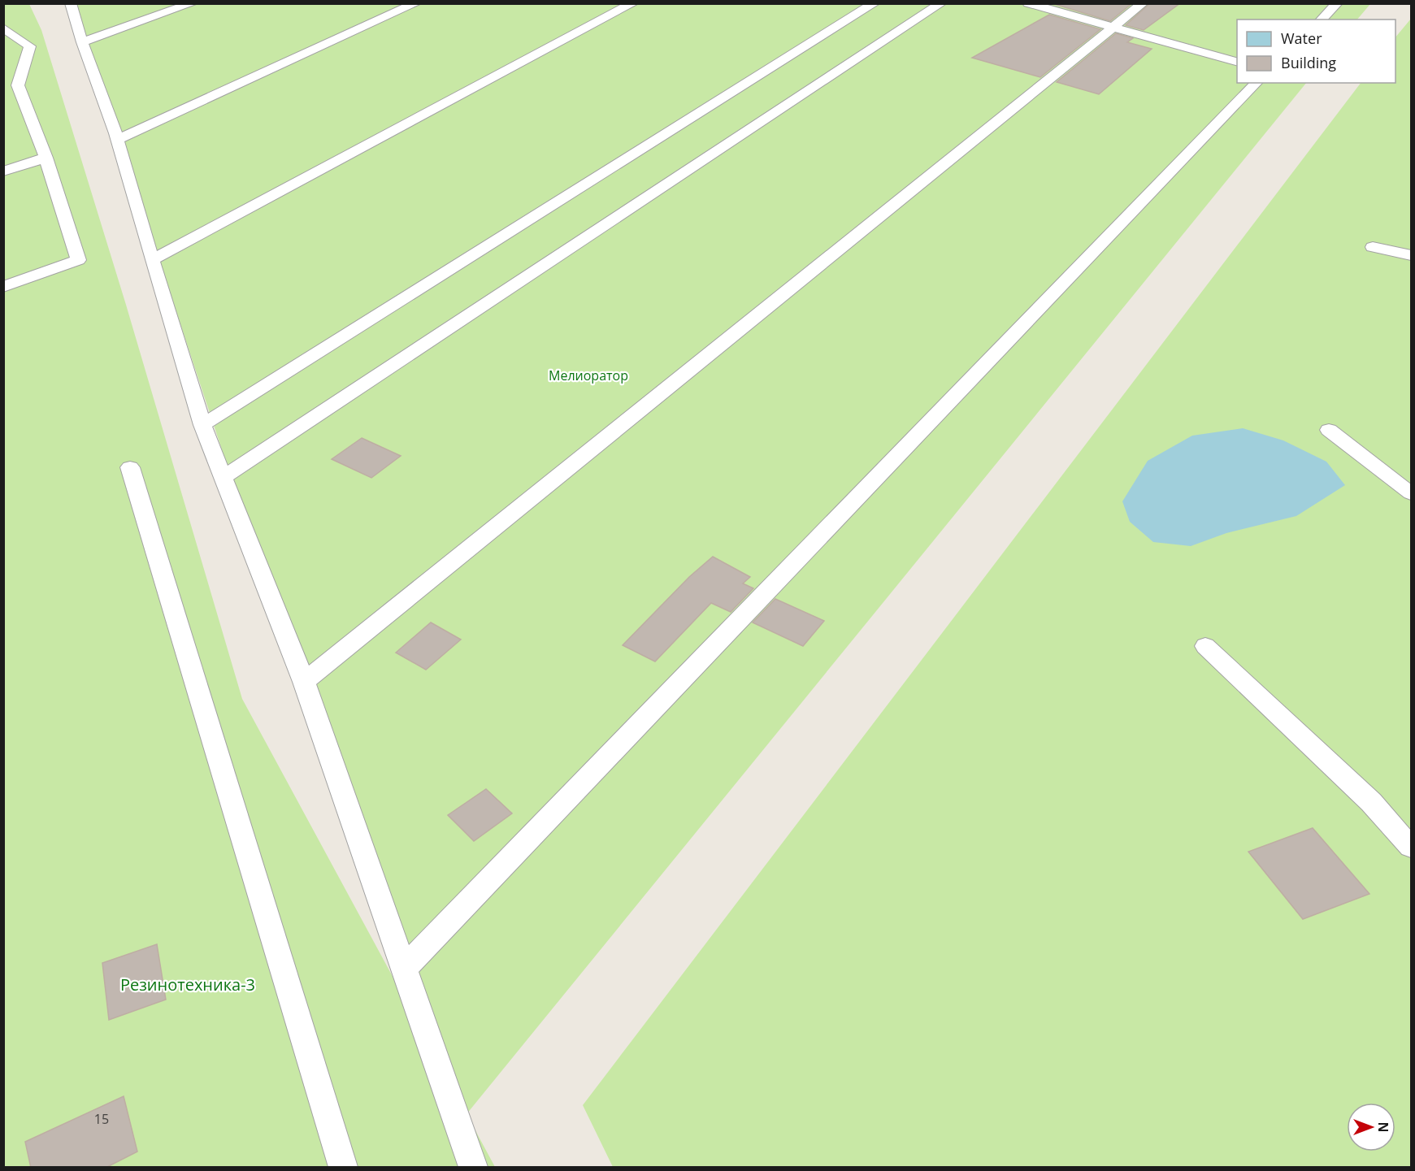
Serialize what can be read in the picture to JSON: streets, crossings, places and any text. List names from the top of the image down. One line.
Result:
{"parks":["Мелиоратор","Резинотехника-3"],"house_numbers":["15"],"legend":["Water","Building"],"north":"right"}
